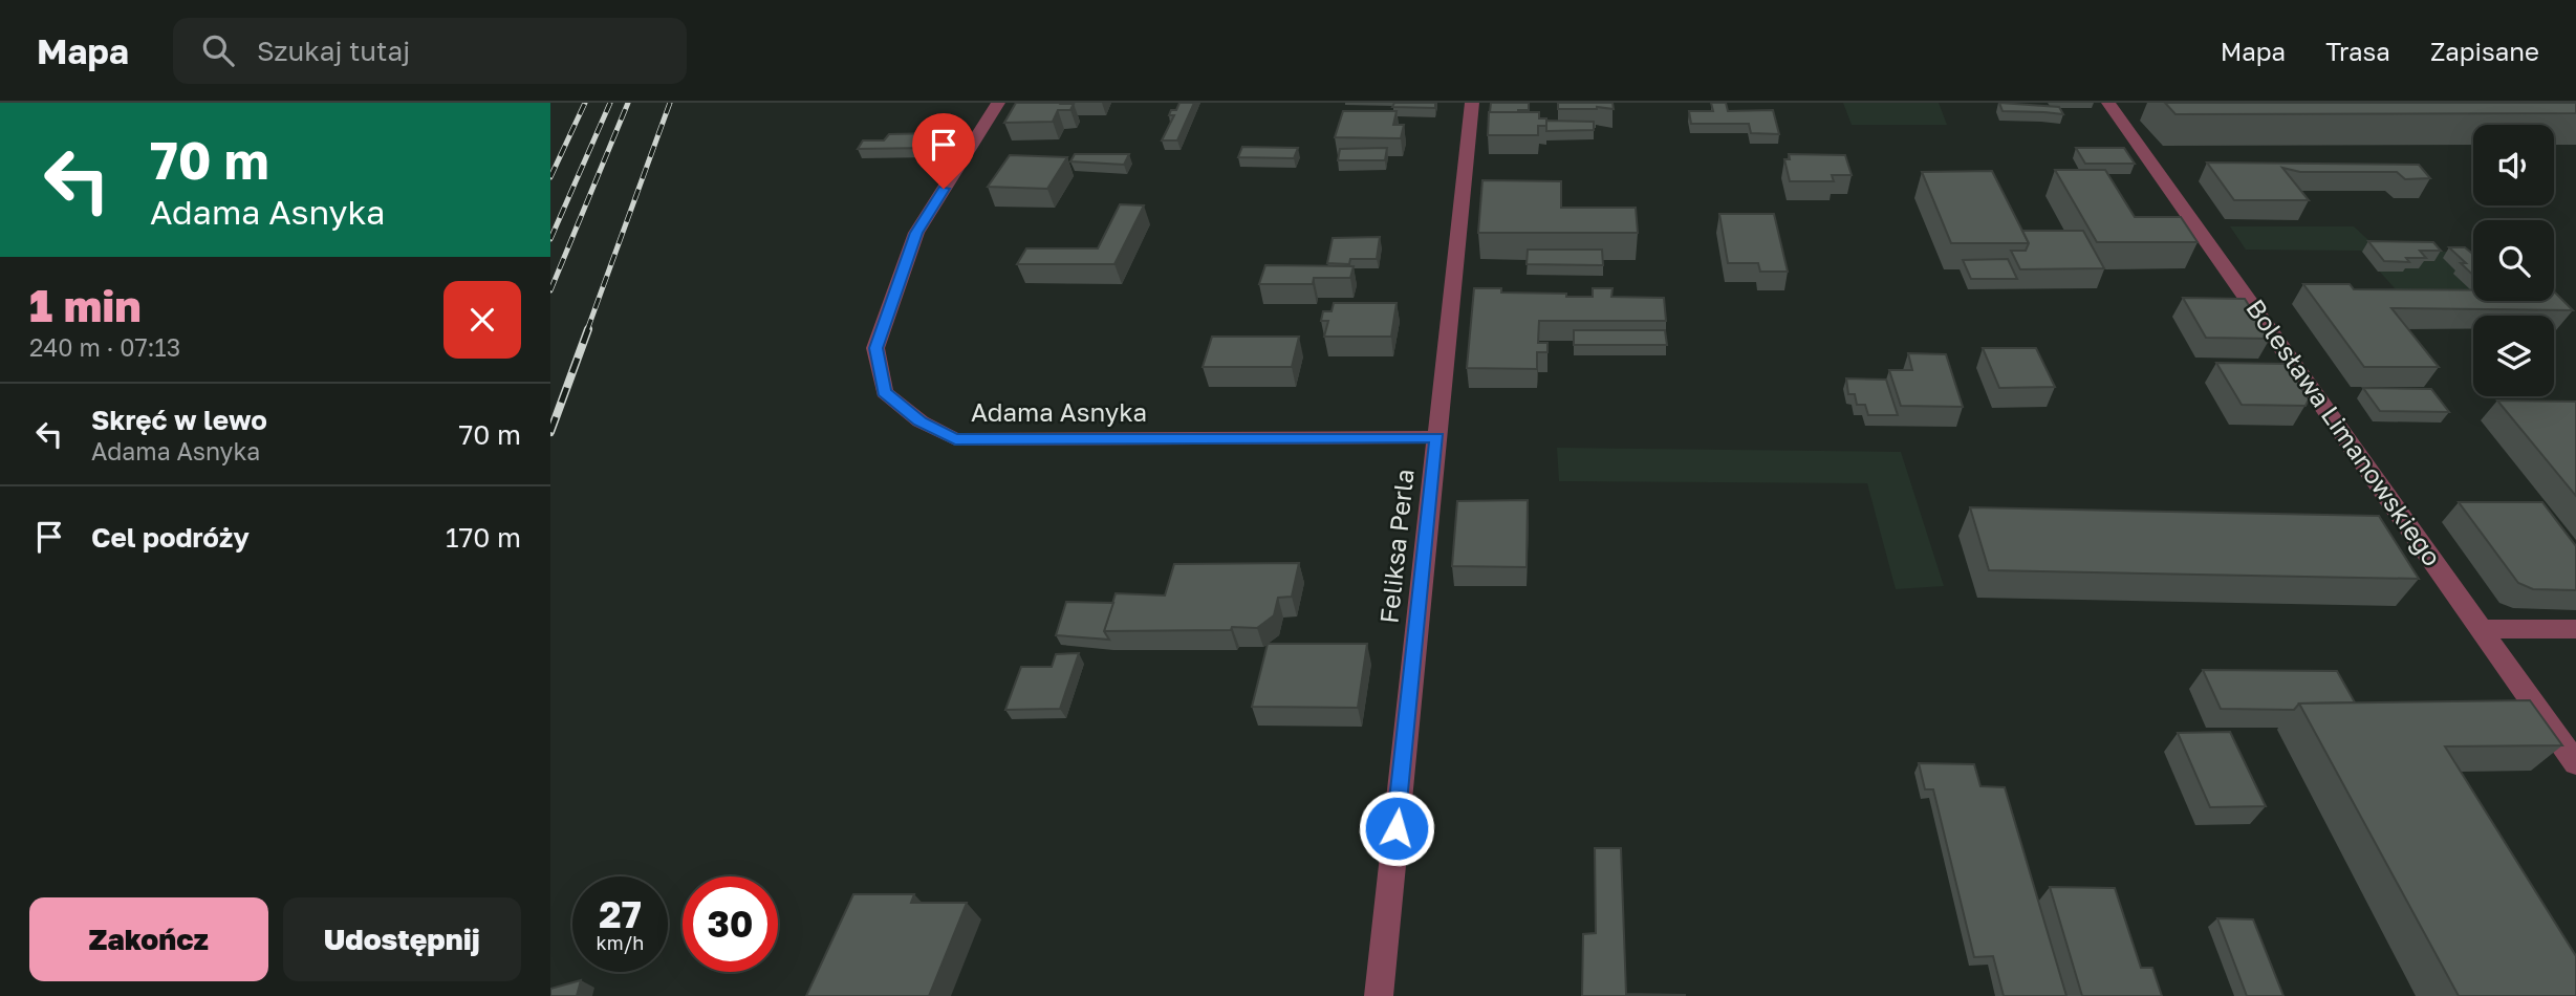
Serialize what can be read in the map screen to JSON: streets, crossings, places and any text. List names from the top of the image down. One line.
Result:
{"streets":{"street":["Adama Asnyka","Bolesława Limanowskiego","Feliksa Perla"]},"crossings":[["Adama Asnyka","Feliksa Perla"]],"page":{"header":"Mapa","search":"Szukaj tutaj","nav":["Mapa","Trasa","Zapisane"],"turn":["70 m","Adama Asnyka"],"heading":["1 min","240 m · 07:13"],"list":[{"name":"Skręć w lewo","note":"Adama Asnyka","value":"70 m"},{"name":"Cel podróży","value":"170 m"}],"speed":"27 km/h","limit":"30","buttons":["Zakończ","Udostępnij"]}}
